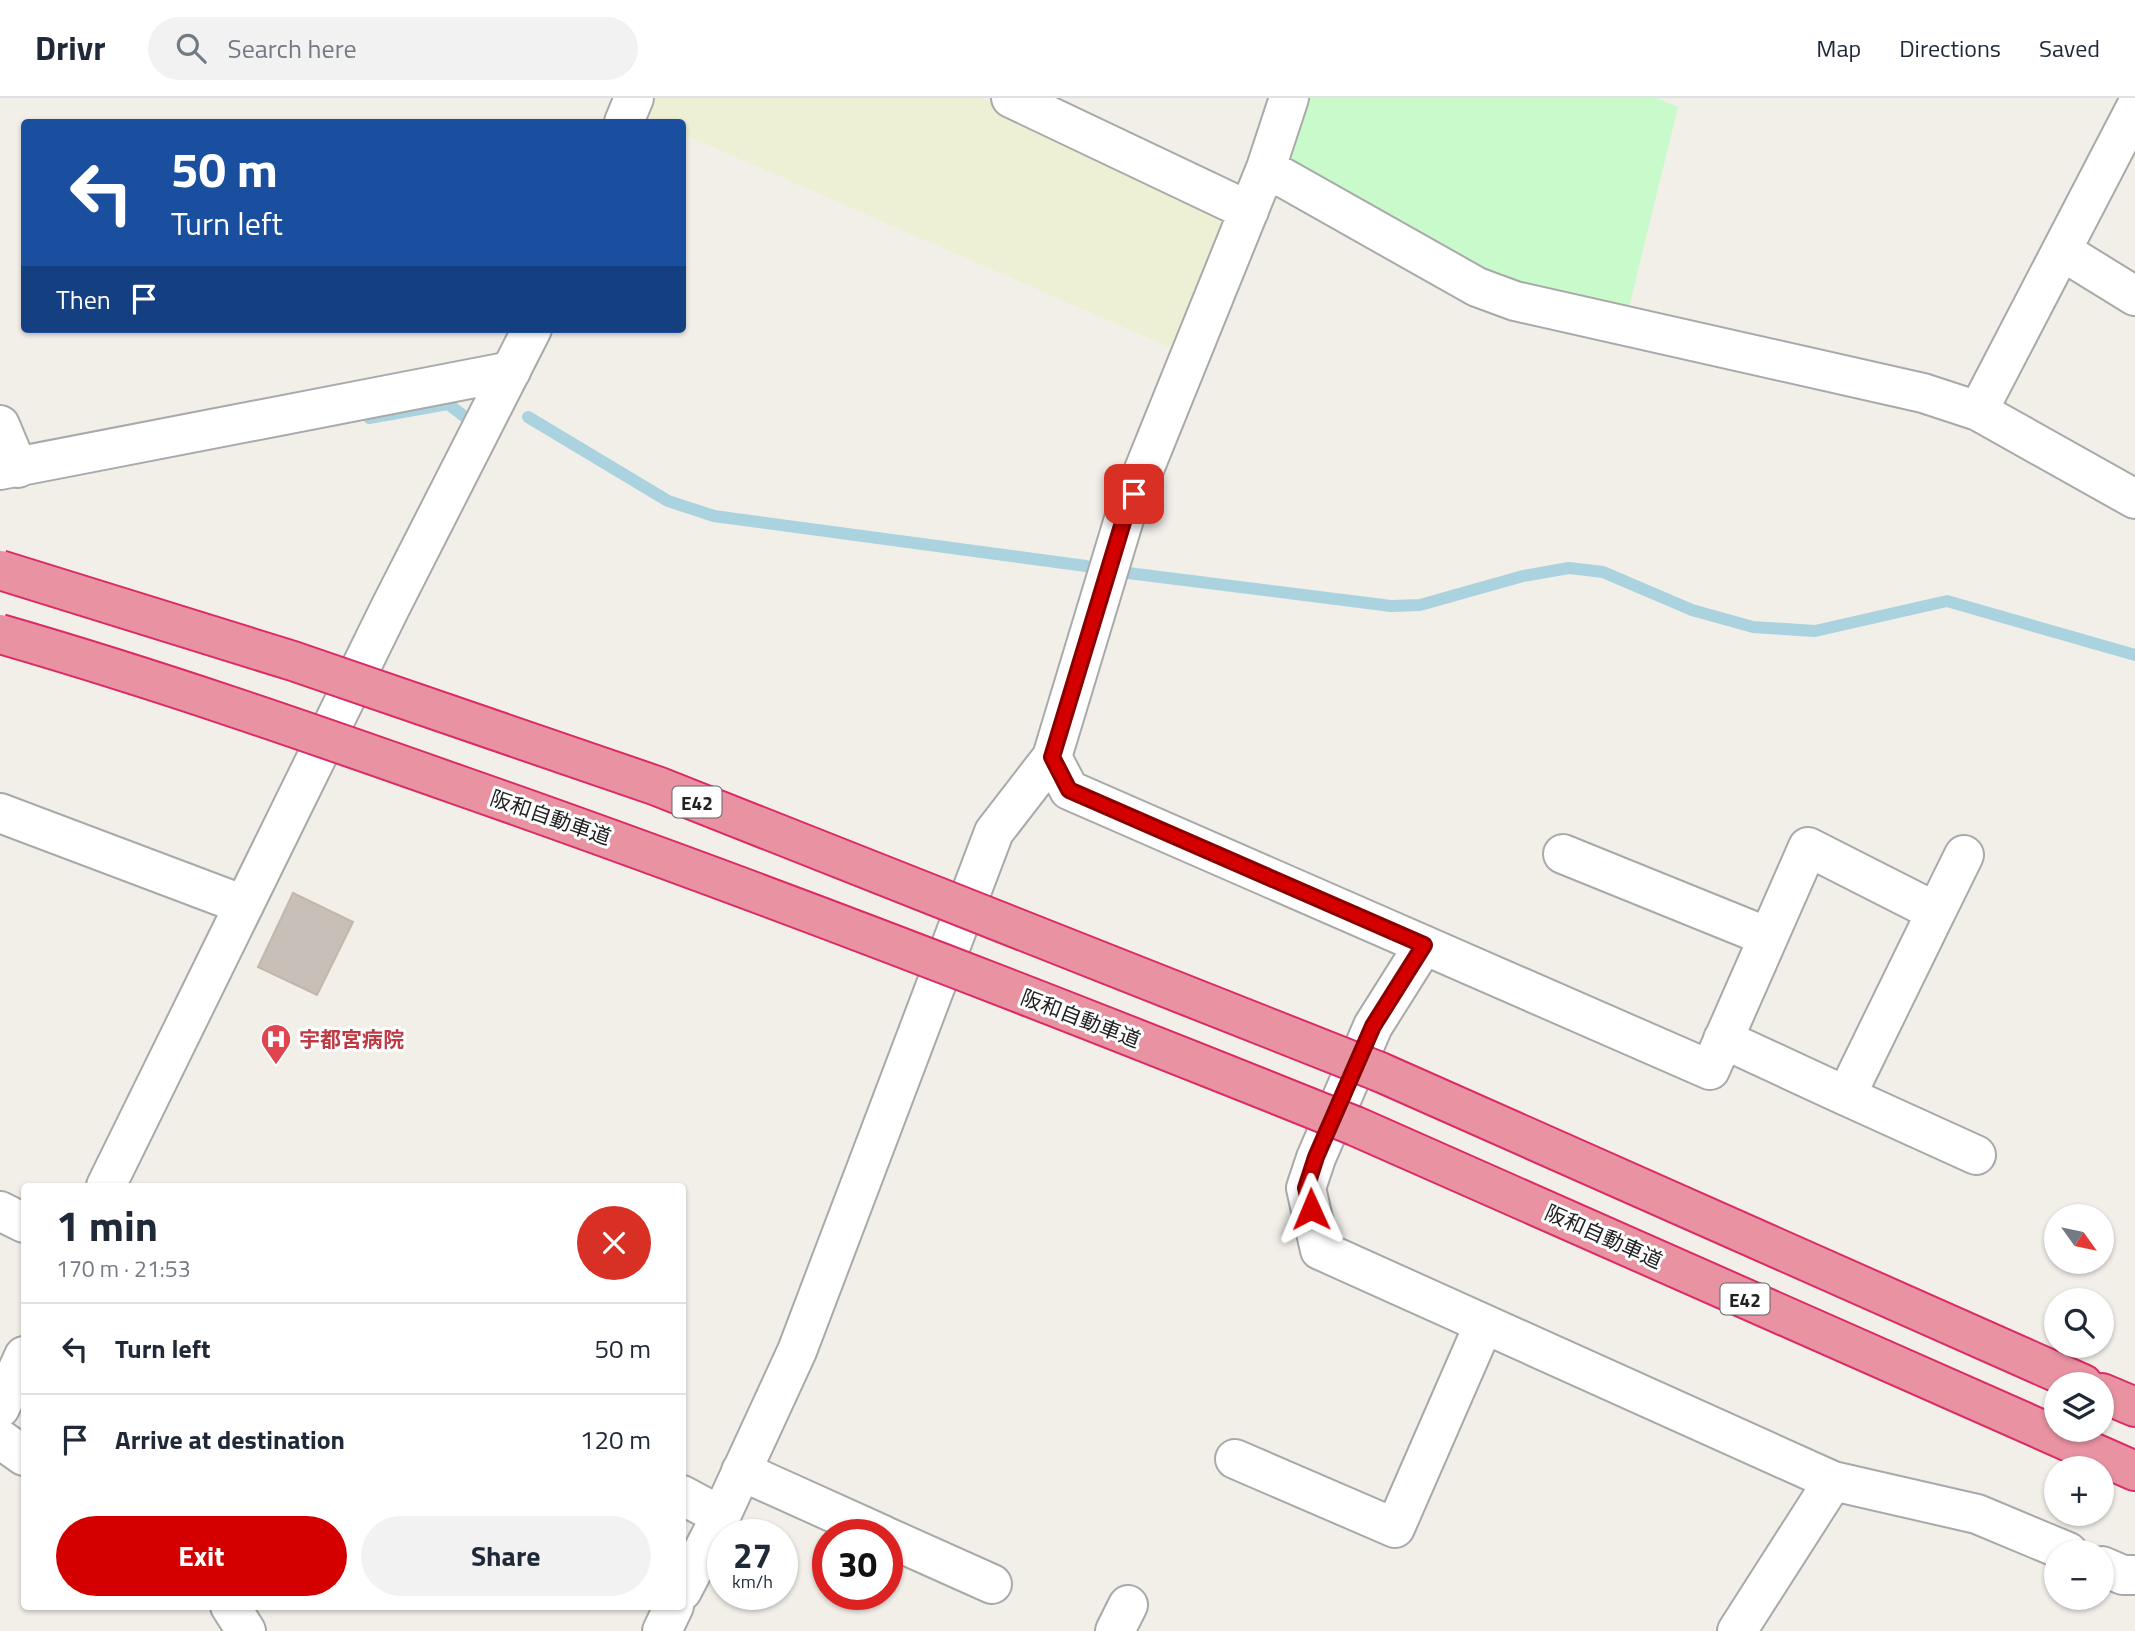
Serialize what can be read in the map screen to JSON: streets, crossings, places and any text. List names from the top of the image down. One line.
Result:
{"streets":{"highway":["E42","阪和自動車道"]},"places":{"hospital":["宇都宮病院"]},"north":"bottom right","page":{"header":"Drivr","search":"Search here","nav":["Map","Directions","Saved"],"turn":["50 m","Turn left"],"then":"Then","heading":["1 min","170 m · 21:53"],"map_buttons":["+","−"],"list":[{"name":"Turn left","value":"50 m"},{"name":"Arrive at destination","value":"120 m"}],"buttons":["Exit","Share"],"speed":"27 km/h","limit":"30"}}
